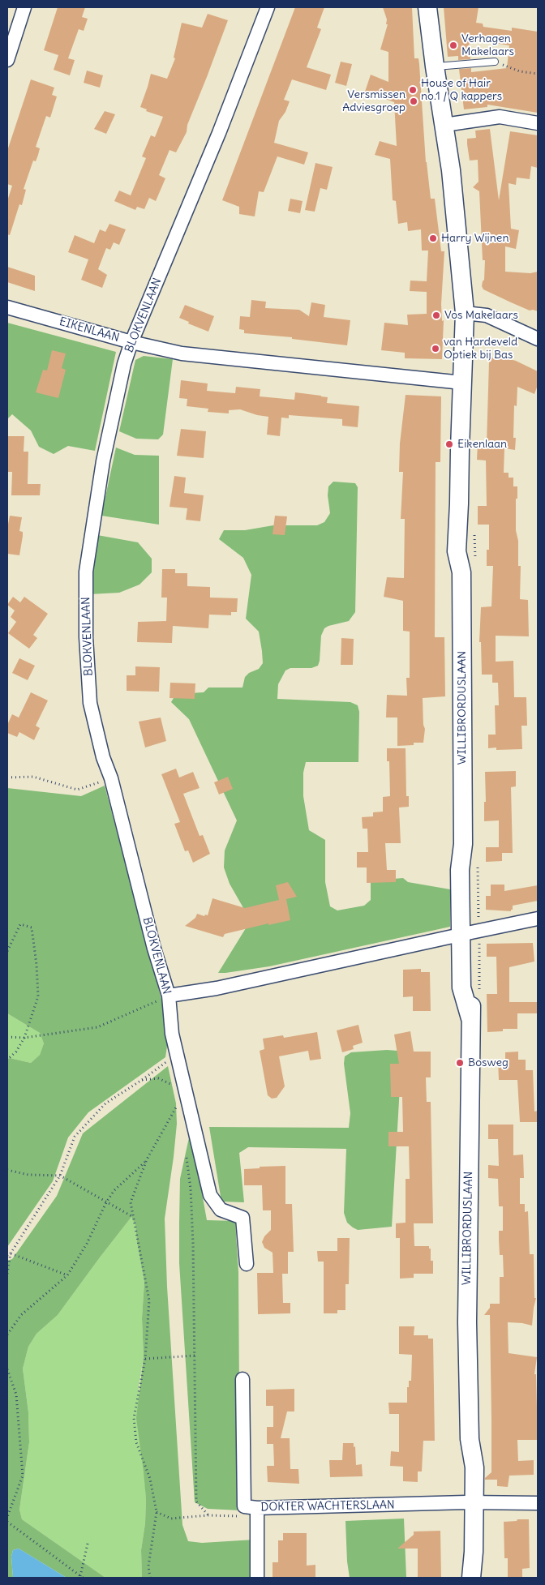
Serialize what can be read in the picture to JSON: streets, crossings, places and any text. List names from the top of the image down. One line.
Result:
{"streets":{"main road":["WILLIBRORDUSLAAN"],"street":["BLOKVENLAAN","EIKENLAAN","DOKTER WACHTERSLAAN"]},"crossings":[["BLOKVENLAAN","EIKENLAAN"],["EIKENLAAN","WILLIBRORDUSLAAN"],["WILLIBRORDUSLAAN","DOKTER WACHTERSLAAN"]],"places":["Verhagen Makelaars","House of Hair no.1 / Q kappers","Versmissen Adviesgroep","Harry Wijnen","Vos Makelaars","van Hardeveld Optiek bij Bas","Eikenlaan","Bosweg"]}
